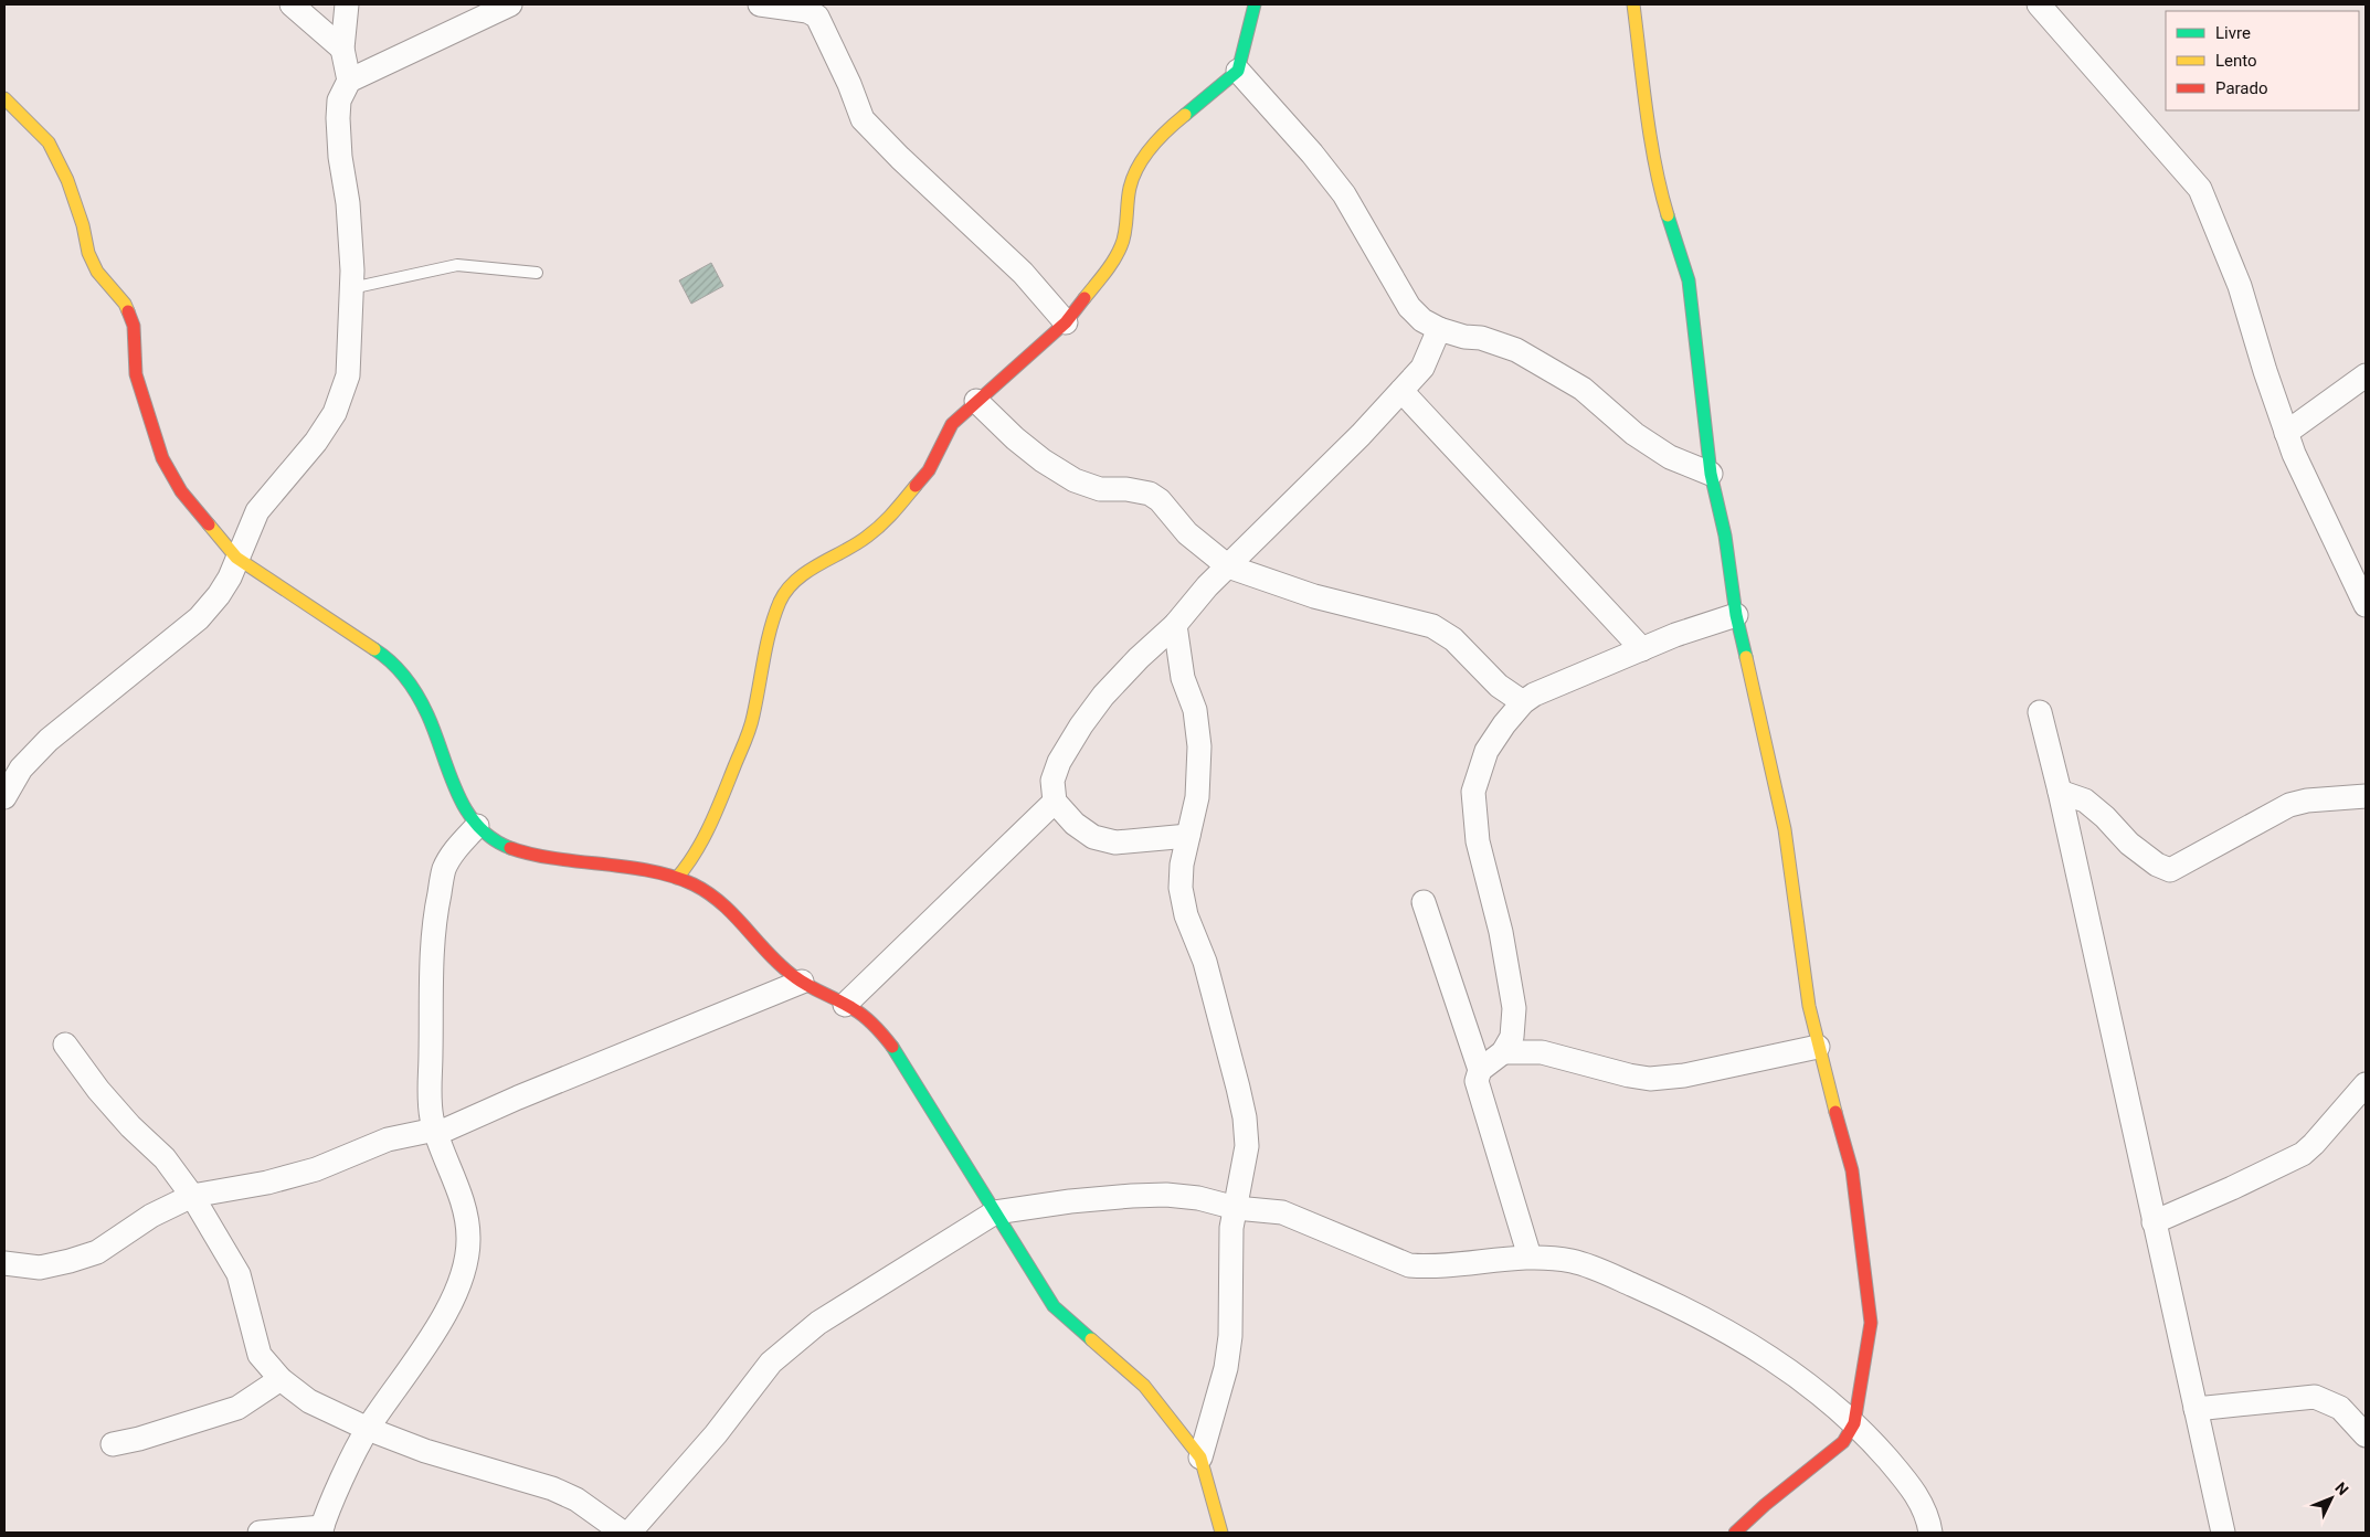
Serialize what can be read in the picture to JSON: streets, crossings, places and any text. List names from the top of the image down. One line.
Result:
{"legend":["Livre","Lento","Parado"],"north":"top right"}
